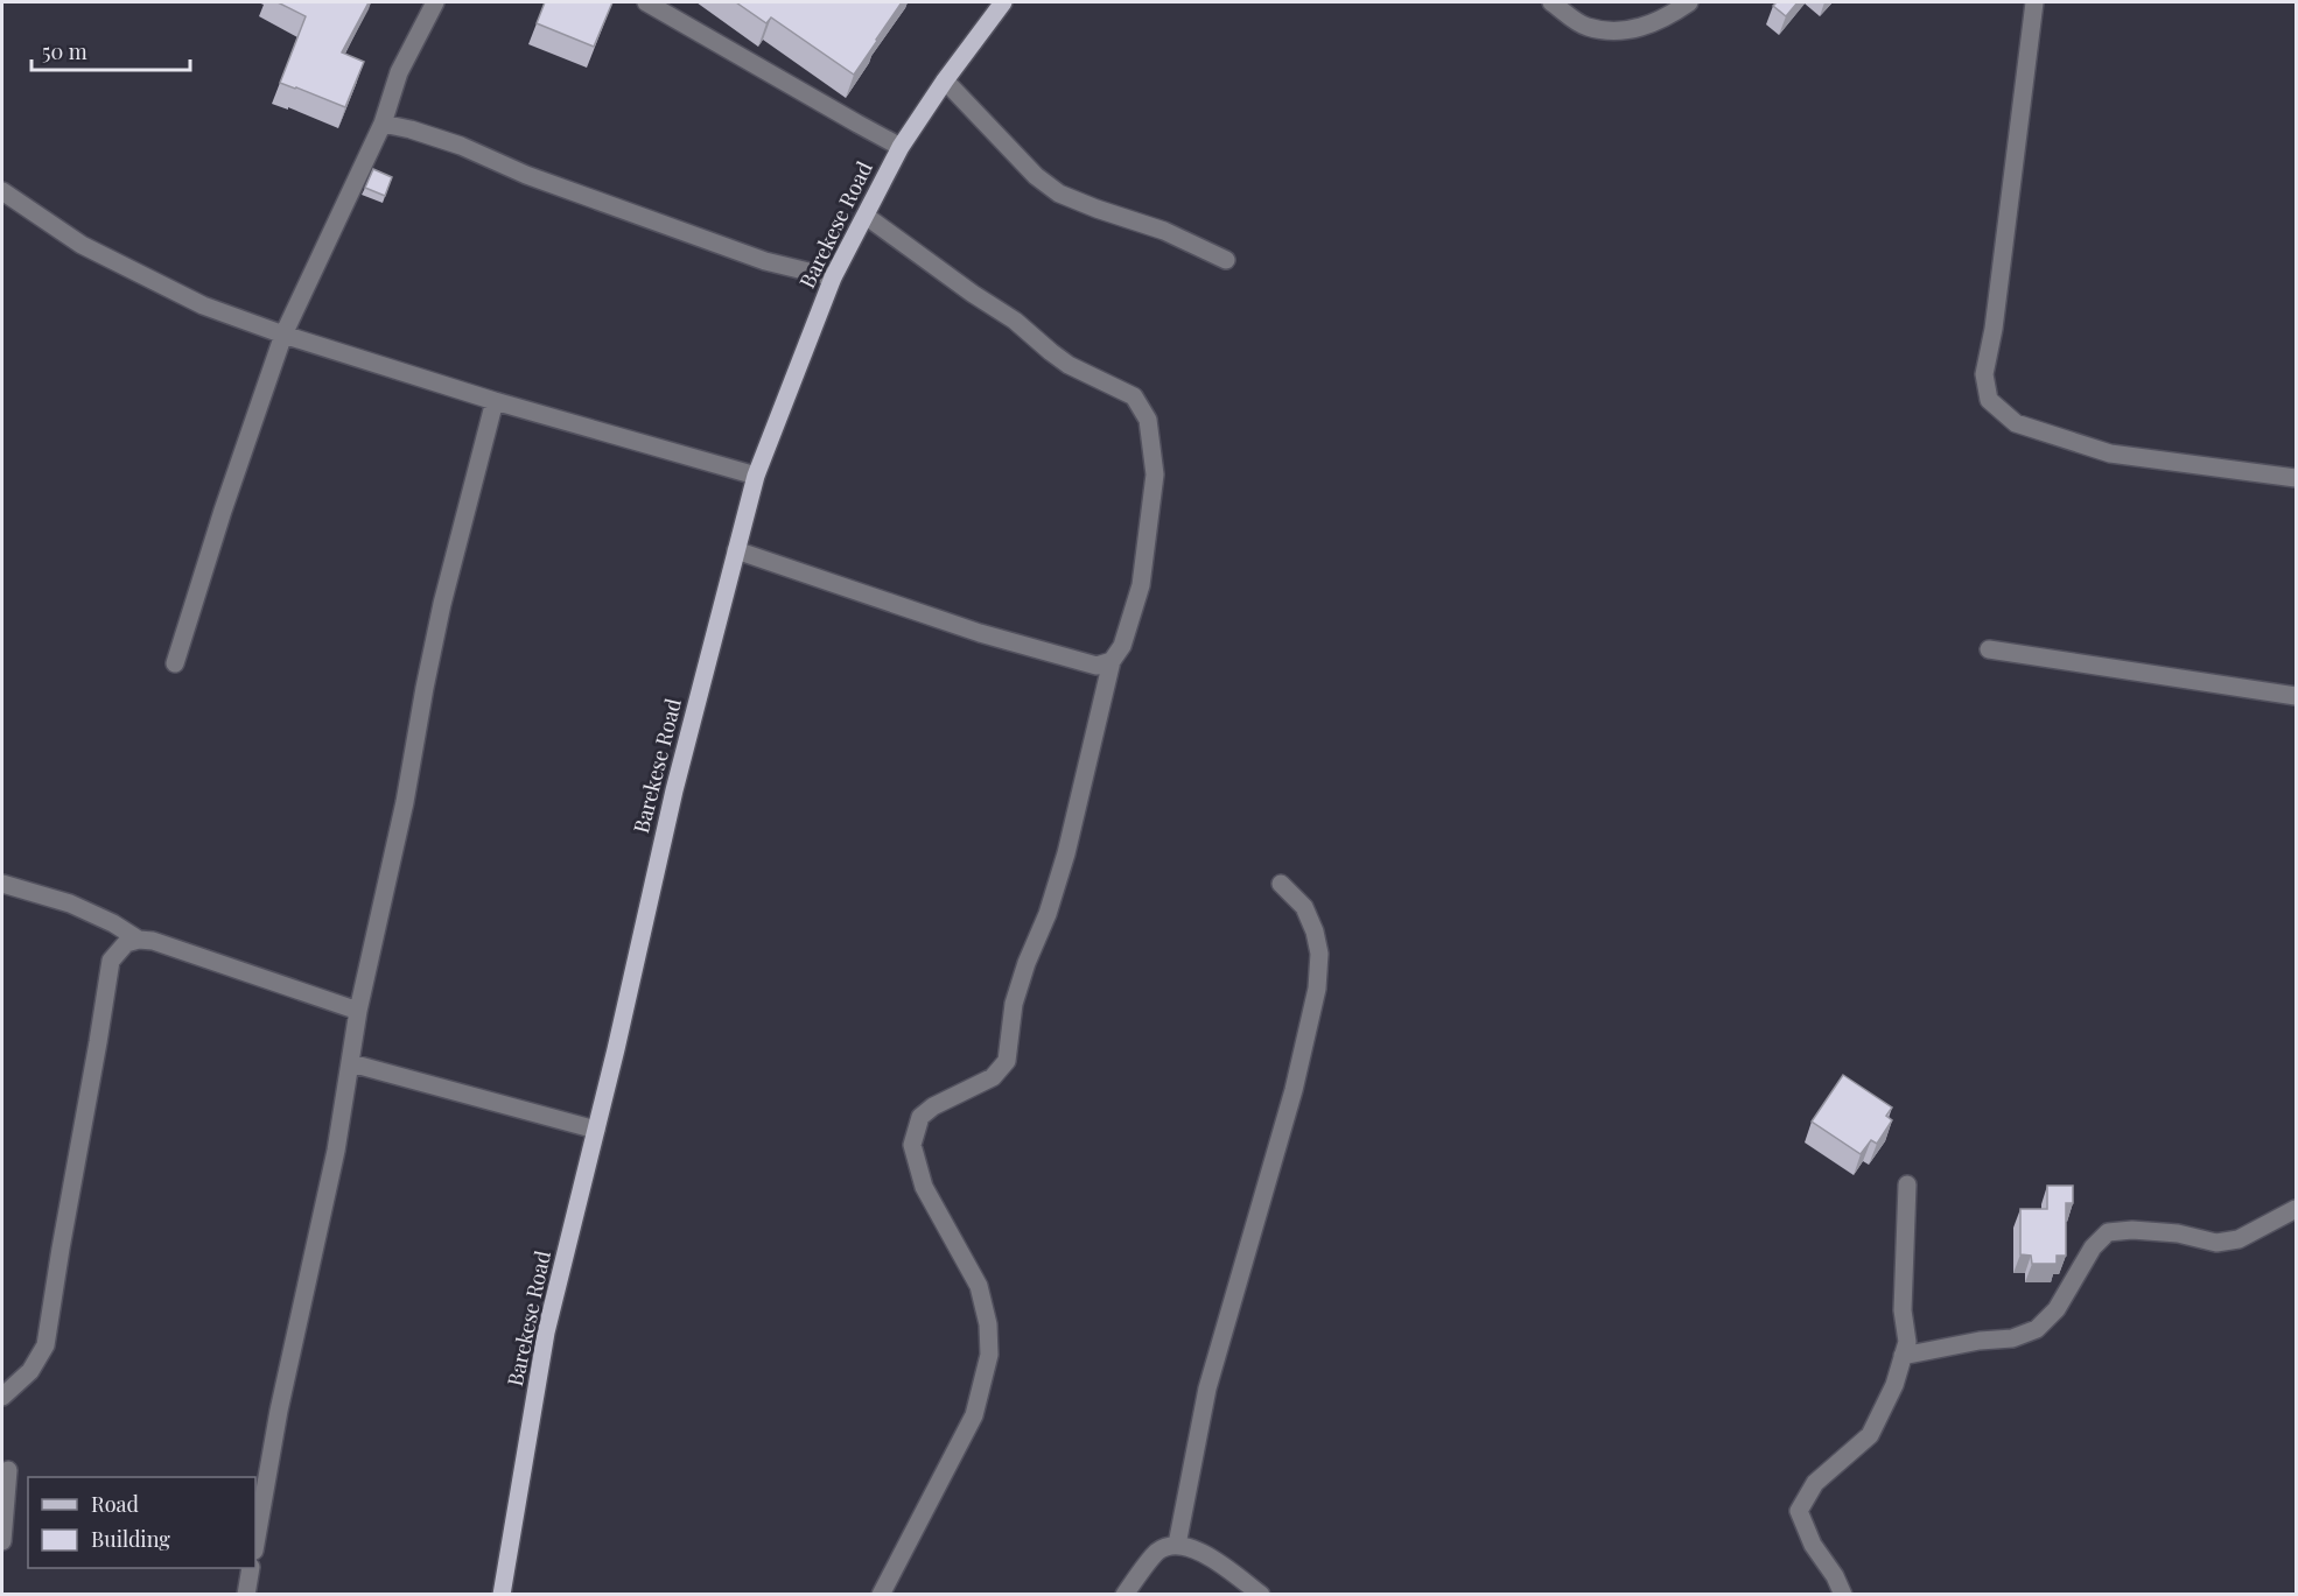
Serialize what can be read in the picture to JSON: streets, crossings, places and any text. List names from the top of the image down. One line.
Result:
{"streets":{"main road":["Barekese Road"]},"legend":["Road","Building"],"scale_bar":"50 m"}
